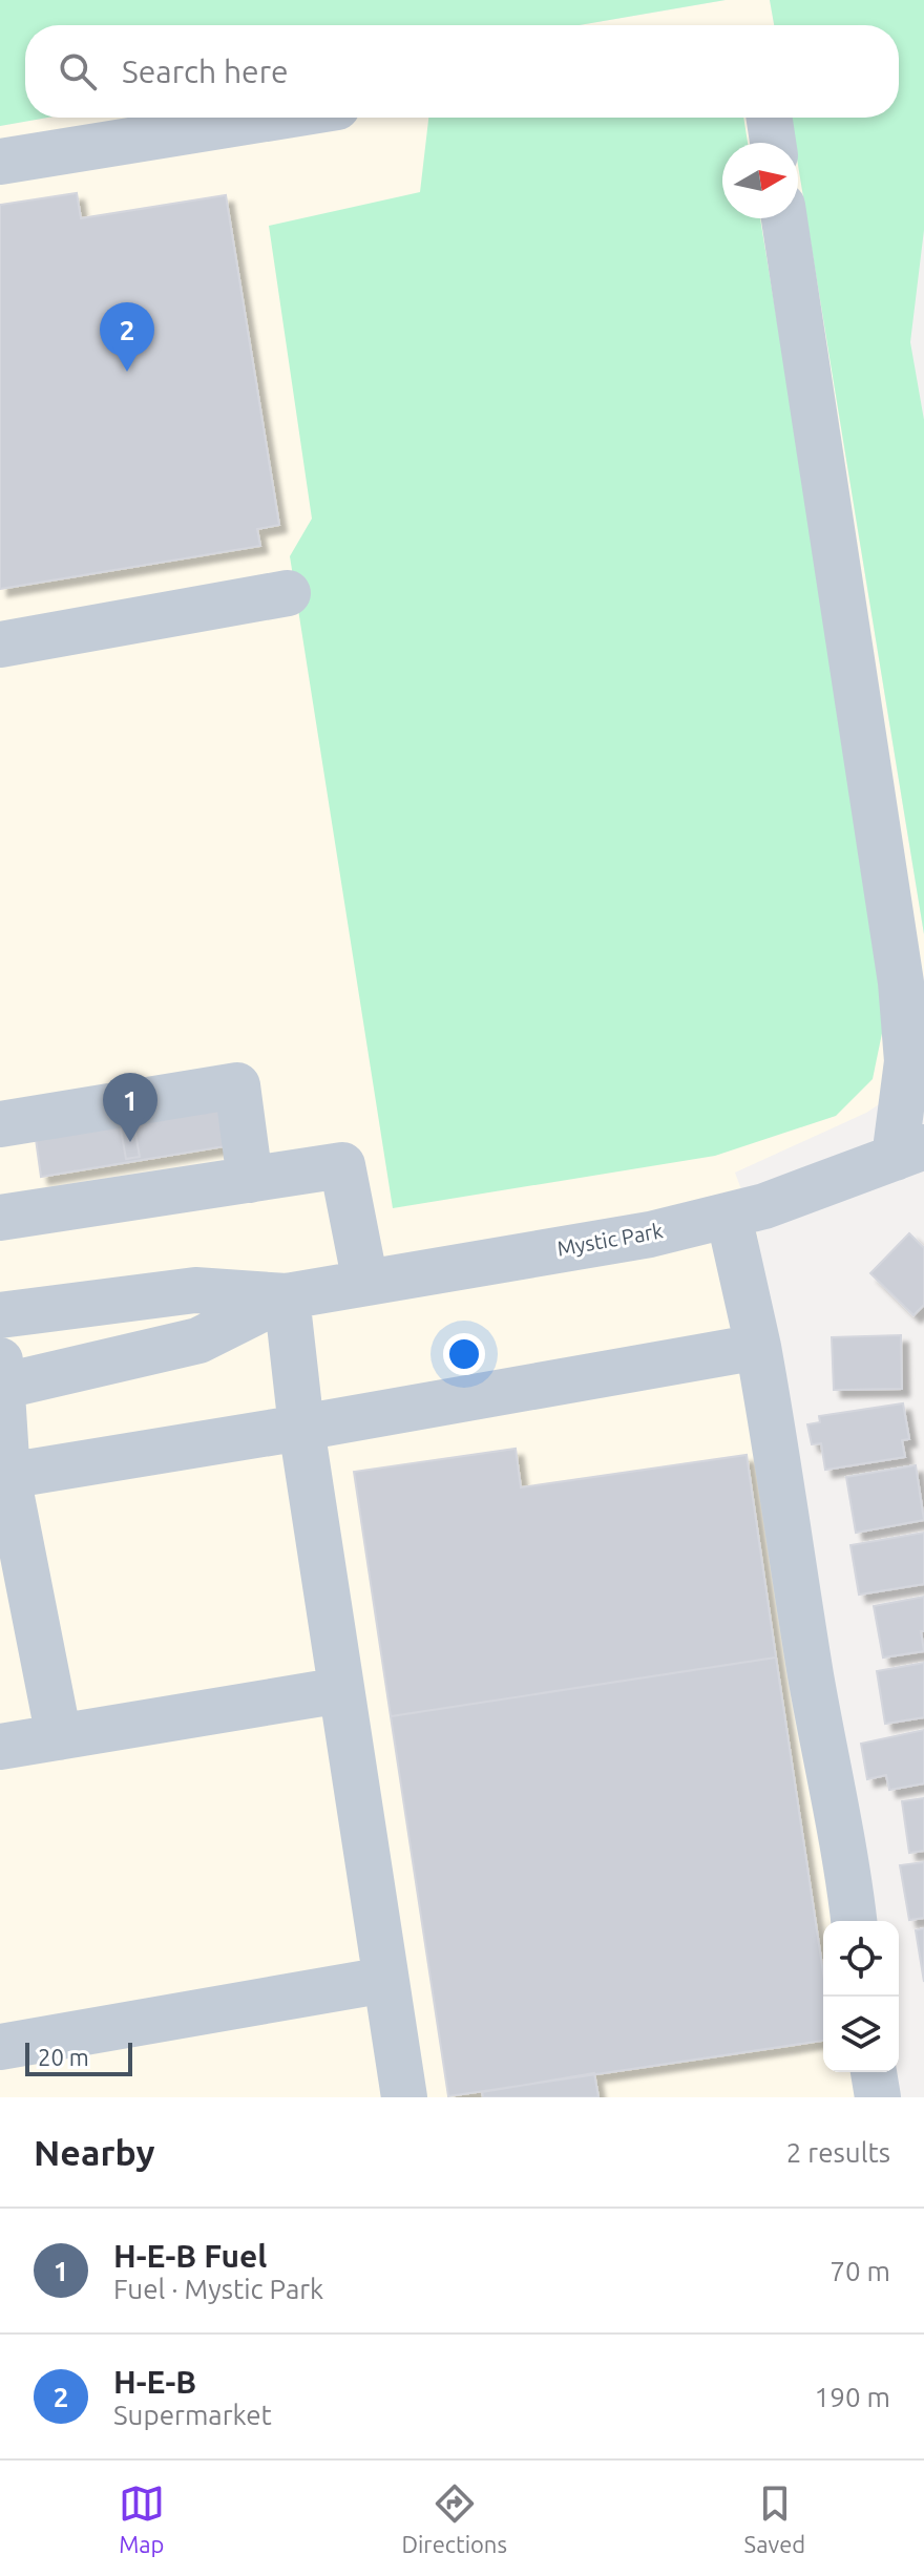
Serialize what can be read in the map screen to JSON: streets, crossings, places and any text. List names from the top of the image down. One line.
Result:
{"streets":{"street":["Mystic Park"]},"scale_bar":"20 m","north":"right","page":{"search":"Search here","pins":["2","1"],"scale":"20 m","heading":["Nearby","2 results"],"list":[{"mark":"1","name":"H-E-B Fuel","note":"Fuel · Mystic Park","value":"70 m"},{"mark":"2","name":"H-E-B","note":"Supermarket","value":"190 m"}],"nav":["Map","Directions","Saved"]}}
